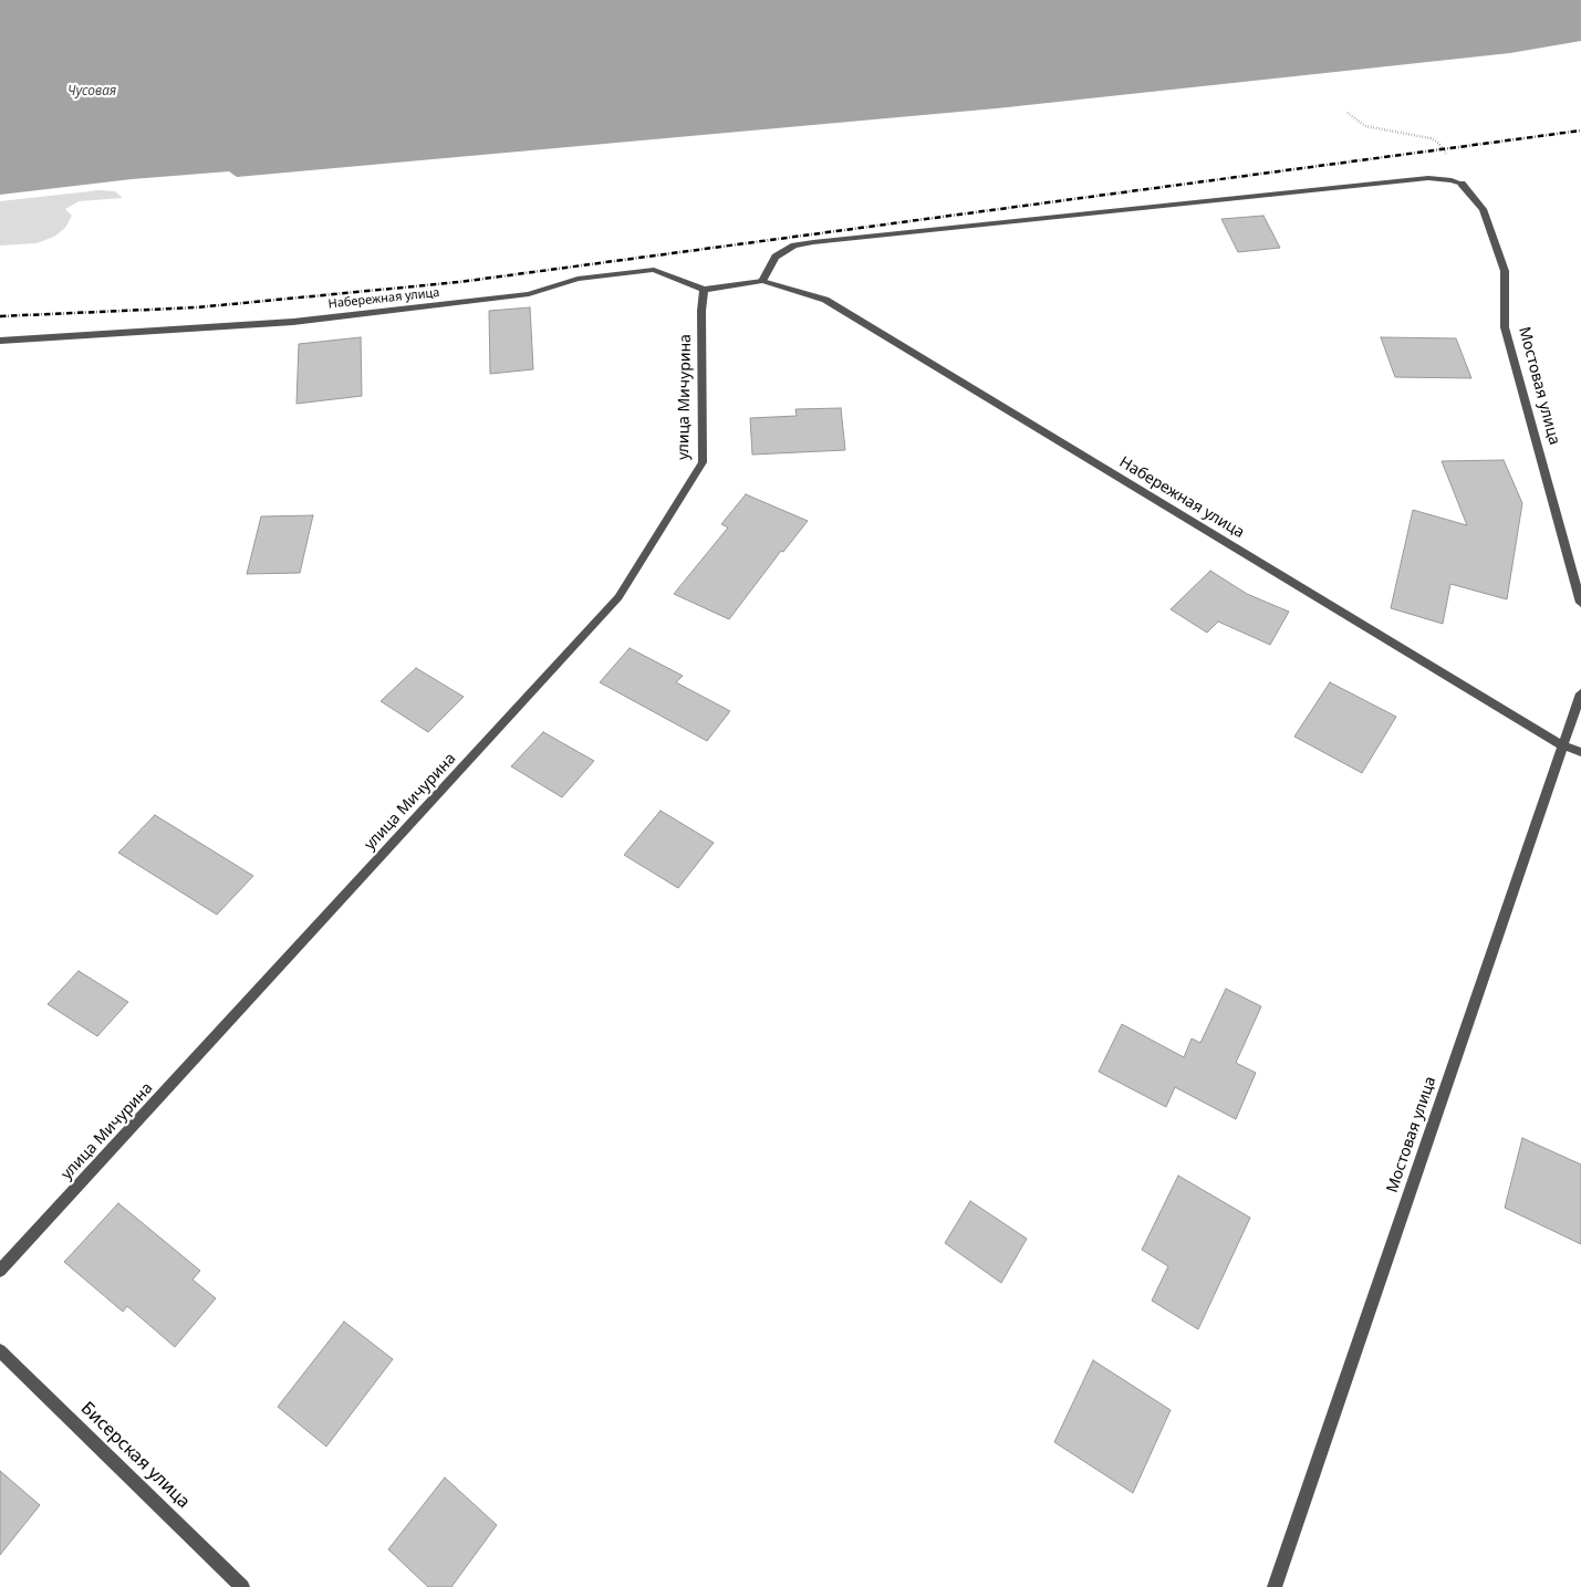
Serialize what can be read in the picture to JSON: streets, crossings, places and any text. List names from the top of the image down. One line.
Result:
{"streets":{"street":["Набережная улица","Мостовая улица","улица Мичурина","Бисерская улица"]},"crossings":[["Набережная улица","Мостовая улица"],["Набережная улица","улица Мичурина"]],"water":["Чусовая"]}
